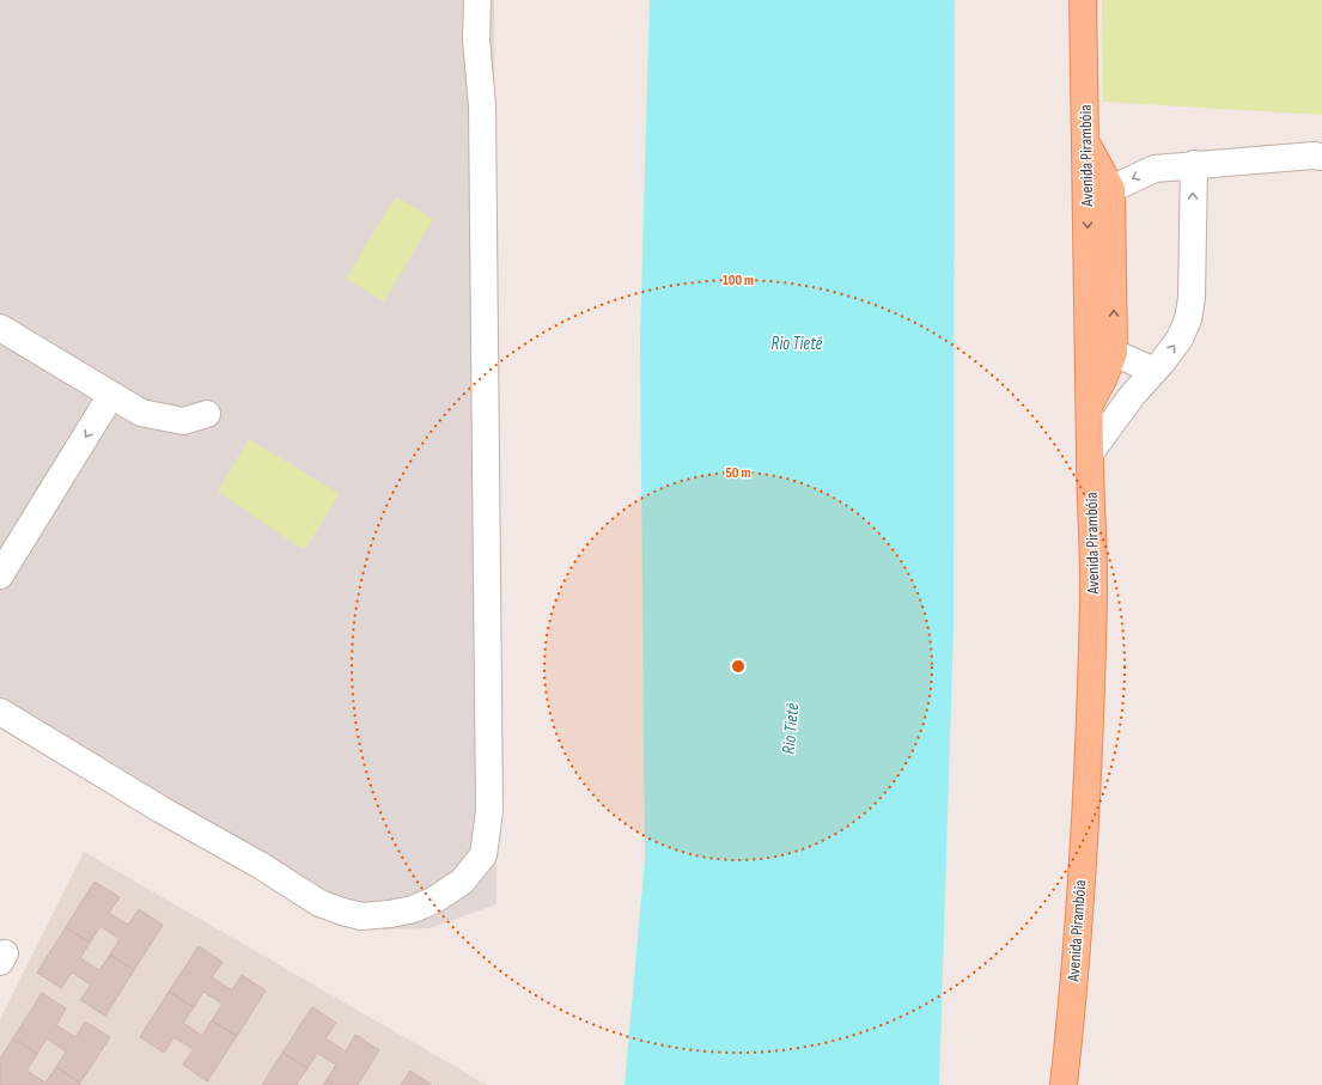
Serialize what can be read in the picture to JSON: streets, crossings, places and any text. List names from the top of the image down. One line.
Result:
{"streets":{"main road":["Avenida Pirambóia"]},"water":["Rio Tietê"],"rings":["100 m","50 m"]}
